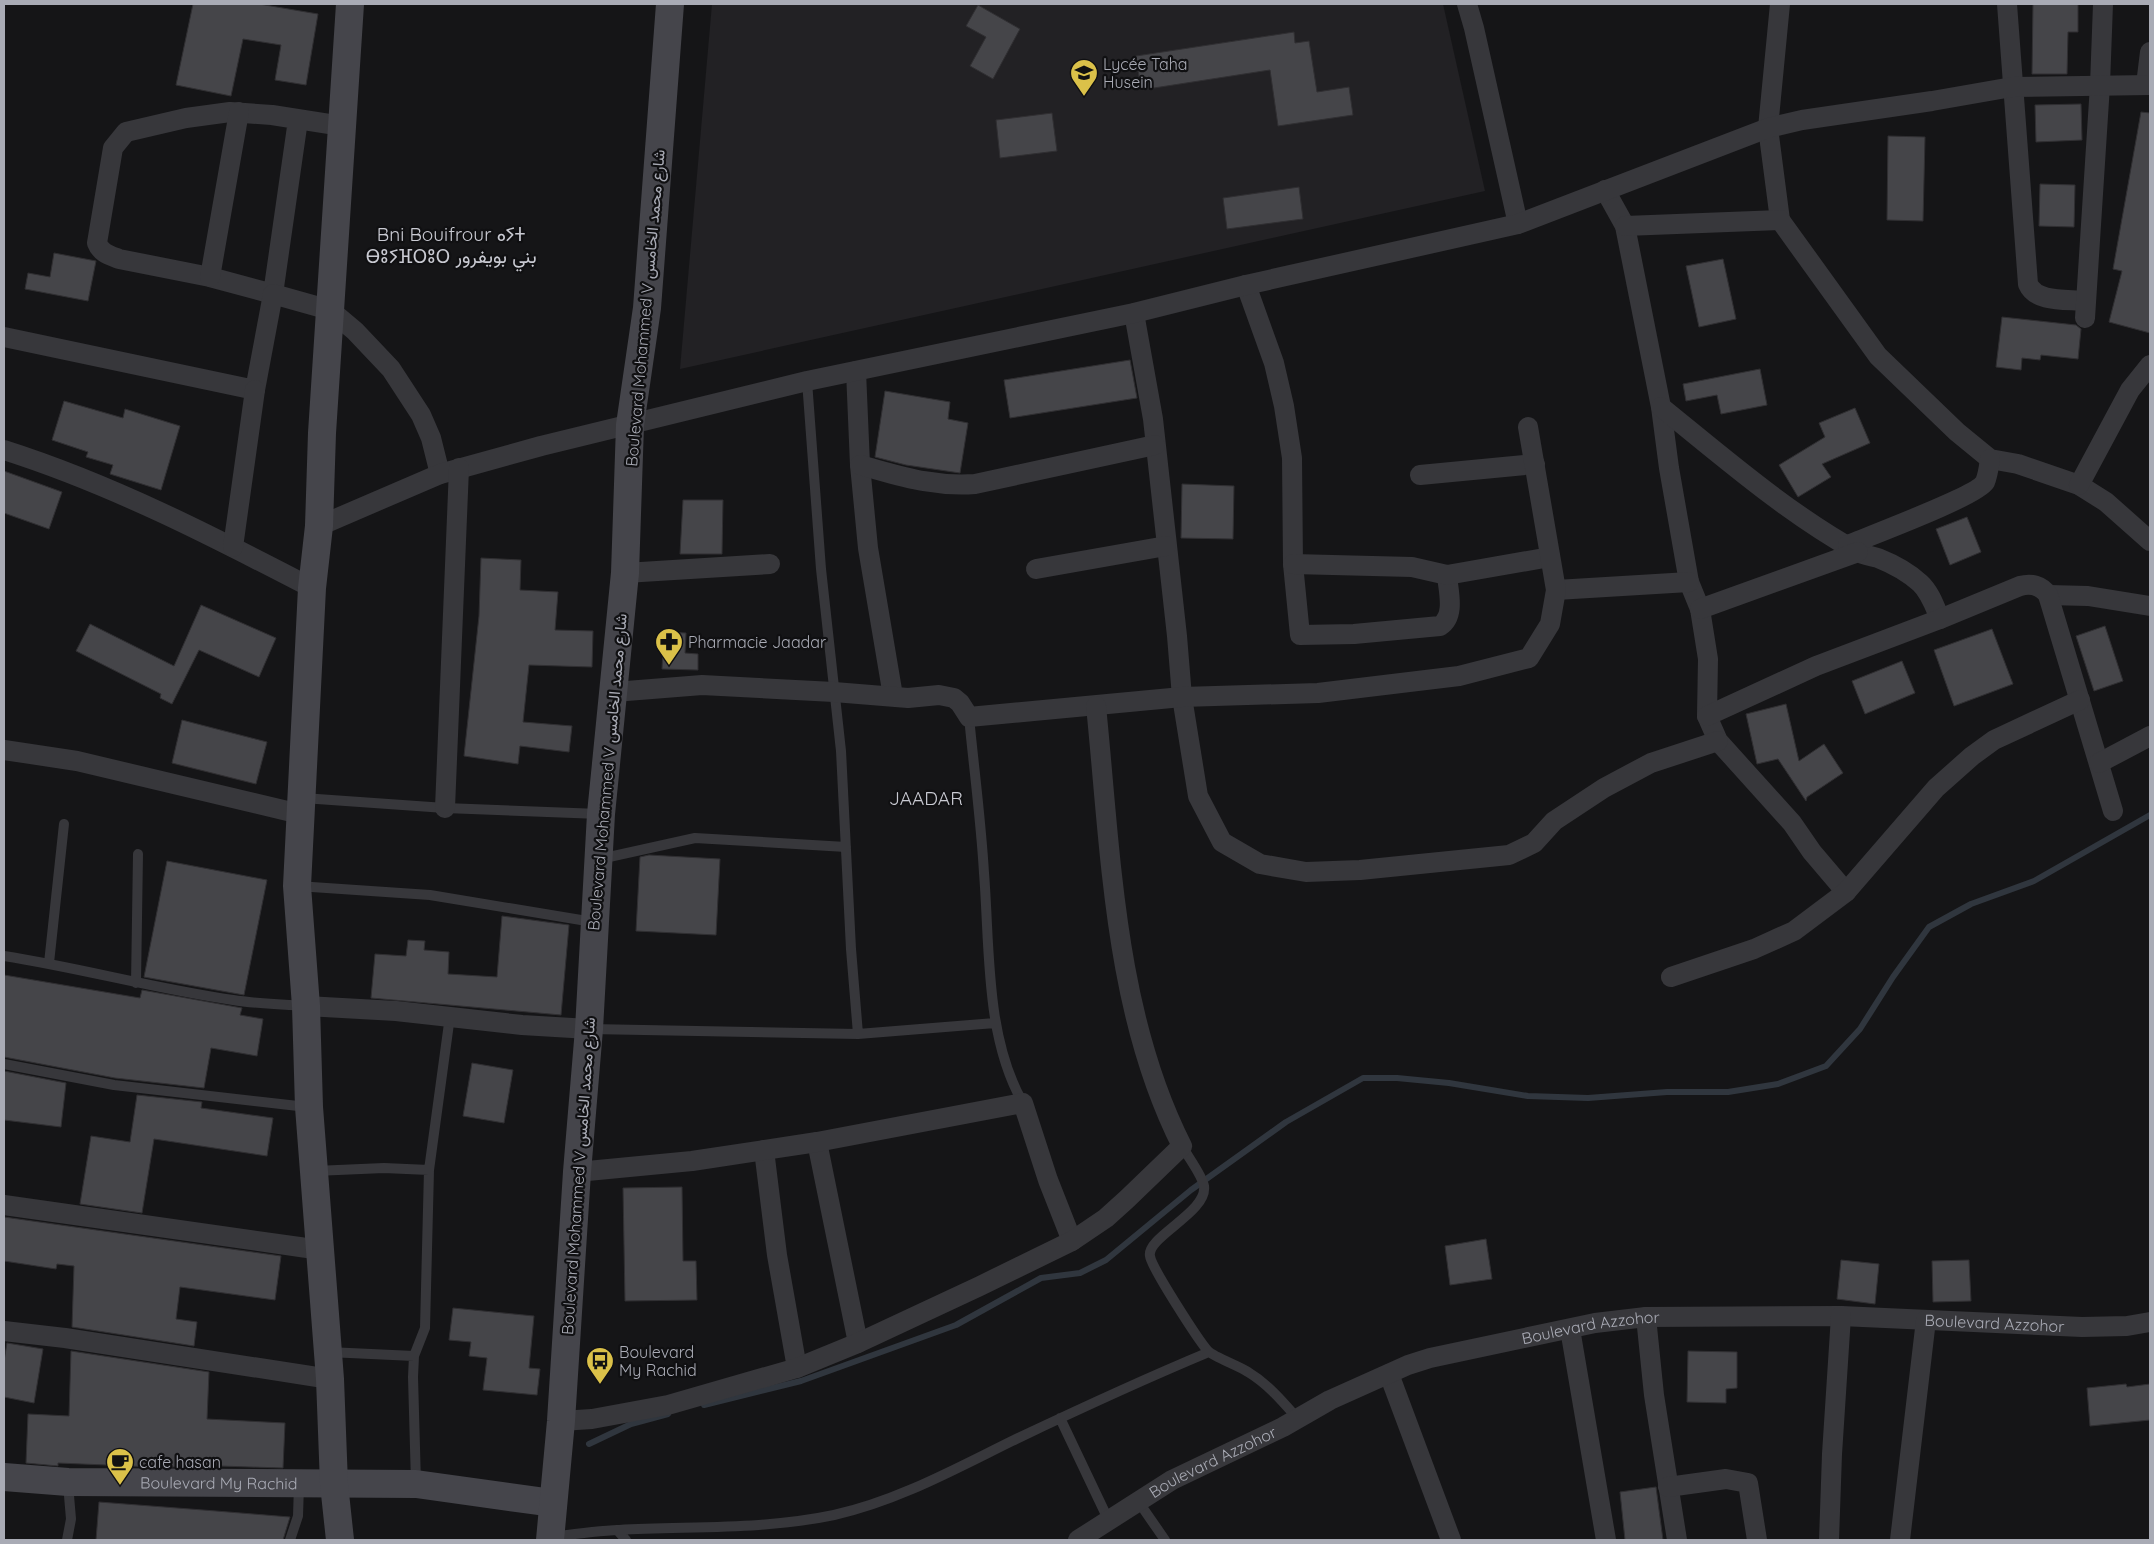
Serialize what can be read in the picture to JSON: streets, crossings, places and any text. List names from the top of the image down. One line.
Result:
{"streets":{"street":["Boulevard Mohammed V شارع محمد الخامس","Boulevard Azzohor","Boulevard My Rachid"]},"crossings":[["Boulevard Mohammed V شارع محمد الخامس","Boulevard My Rachid"]],"districts":["Bni Bouifrour ⴰⵢⵜ ⴱⵓⵢⴼⵔⵓⵔ بني بويفرور","JAADAR"],"places":{"school or university":["Lycée Taha Husein"],"pharmacy":["Pharmacie Jaadar"],"bus stop":["Boulevard My Rachid"],"cafe":["cafe hasan"]}}
